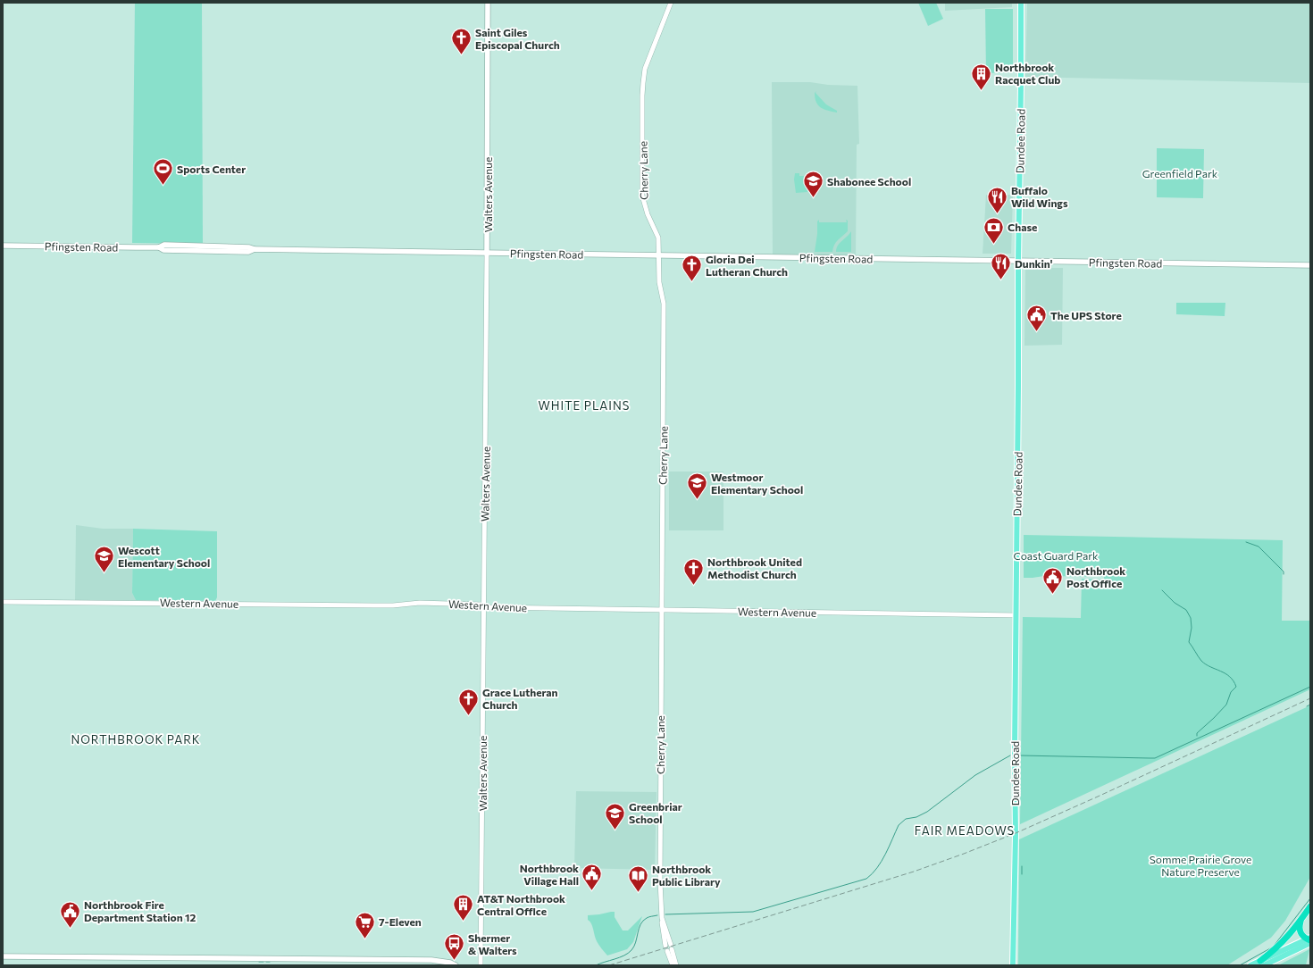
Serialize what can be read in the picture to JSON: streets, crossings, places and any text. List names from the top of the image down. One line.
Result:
{"streets":{"main road":["Dundee Road","Walters Avenue","Pfingsten Road"],"street":["Cherry Lane","Western Avenue"]},"crossings":[["Dundee Road","Pfingsten Road"],["Dundee Road","Western Avenue"],["Cherry Lane","Pfingsten Road"],["Cherry Lane","Western Avenue"],["Walters Avenue","Pfingsten Road"],["Walters Avenue","Western Avenue"]],"districts":["WHITE PLAINS","NORTHBROOK PARK","FAIR MEADOWS"],"parks":["Greenfield Park","Coast Guard Park","Somme Prairie Grove Nature Preserve"],"places":{"church":["Saint Giles Episcopal Church","Gloria Dei Lutheran Church","Northbrook United Methodist Church","Grace Lutheran Church"],"building":["Northbrook Racquet Club","AT&T Northbrook Central Office"],"sports":["Sports Center"],"school or university":["Shabonee School","Westmoor Elementary School","Wescott Elementary School","Greenbriar School"],"restaurant":["Buffalo Wild Wings","Dunkin'"],"bank":["Chase"],"public building":["The UPS Store","Northbrook Post Office","Northbrook Village Hall","Northbrook Fire Department Station 12"],"library":["Northbrook Public Library"],"supermarket":["7-Eleven"],"bus stop":["Shermer & Walters"]}}
